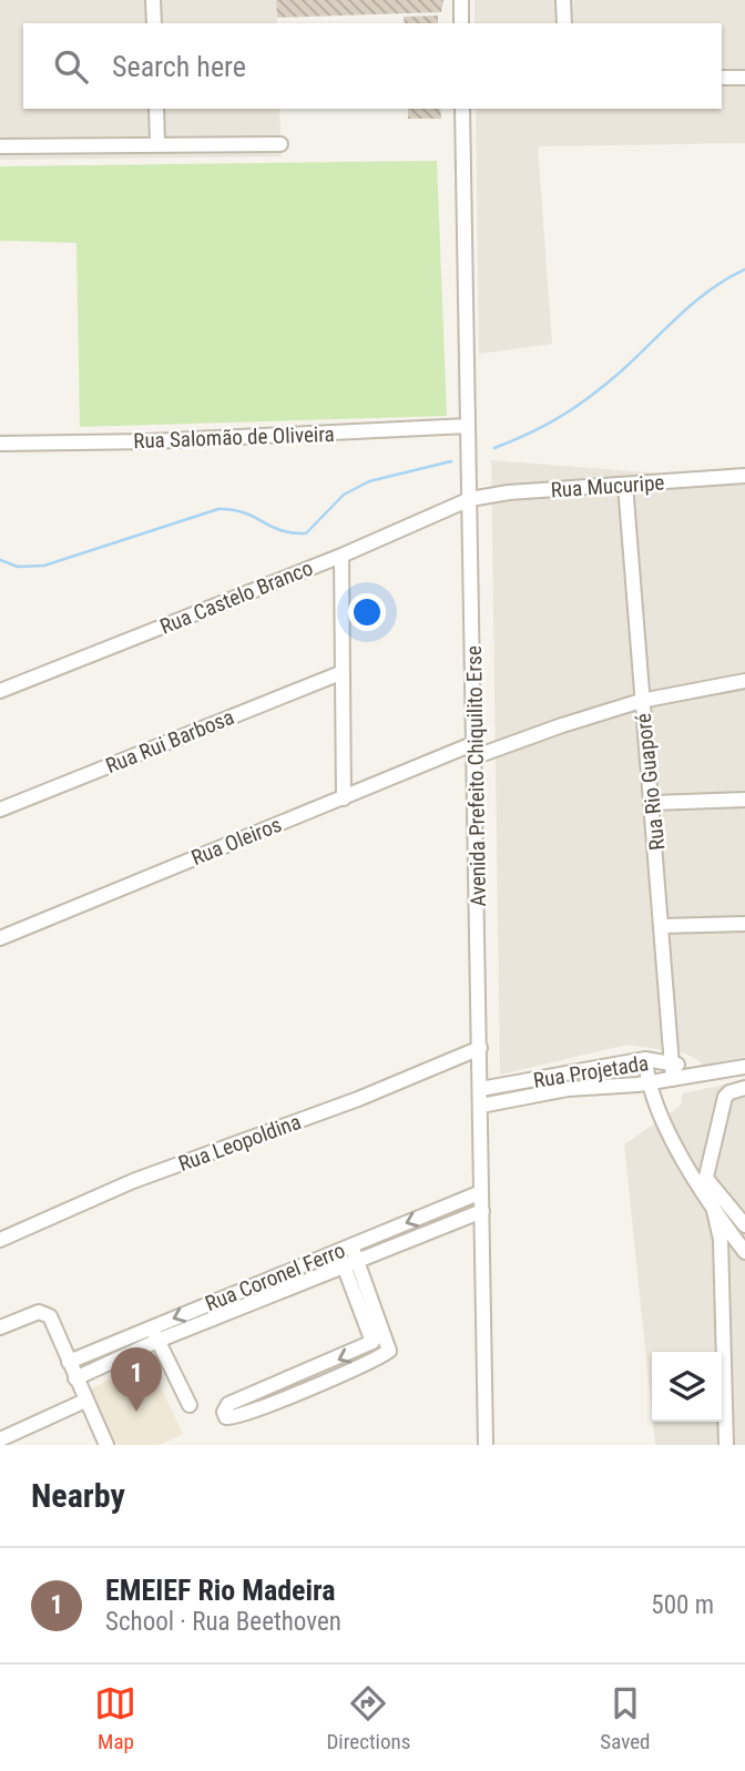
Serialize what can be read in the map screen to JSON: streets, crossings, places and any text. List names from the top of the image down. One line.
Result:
{"streets":{"street":["Rua Salomão de Oliveira","Rua Mucuripe","Rua Castelo Branco","Rua Rui Barbosa","Avenida Prefeito Chiquilito Erse","Rua Rio Guaporé","Rua Oleiros","Rua Projetada","Rua Leopoldina","Rua Coronel Ferro"]},"crossings":[["Rua Salomão de Oliveira","Avenida Prefeito Chiquilito Erse"],["Rua Mucuripe","Rua Castelo Branco"],["Rua Mucuripe","Avenida Prefeito Chiquilito Erse"],["Rua Mucuripe","Rua Rio Guaporé"],["Rua Castelo Branco","Avenida Prefeito Chiquilito Erse"],["Avenida Prefeito Chiquilito Erse","Rua Oleiros"],["Avenida Prefeito Chiquilito Erse","Rua Projetada"],["Avenida Prefeito Chiquilito Erse","Rua Leopoldina"],["Avenida Prefeito Chiquilito Erse","Rua Coronel Ferro"],["Rua Rio Guaporé","Rua Oleiros"],["Rua Rio Guaporé","Rua Projetada"]],"page":{"search":"Search here","pins":"1","heading":"Nearby","list":[{"mark":"1","name":"EMEIEF Rio Madeira","note":"School · Rua Beethoven","value":"500 m"}],"nav":["Map","Directions","Saved"]}}
